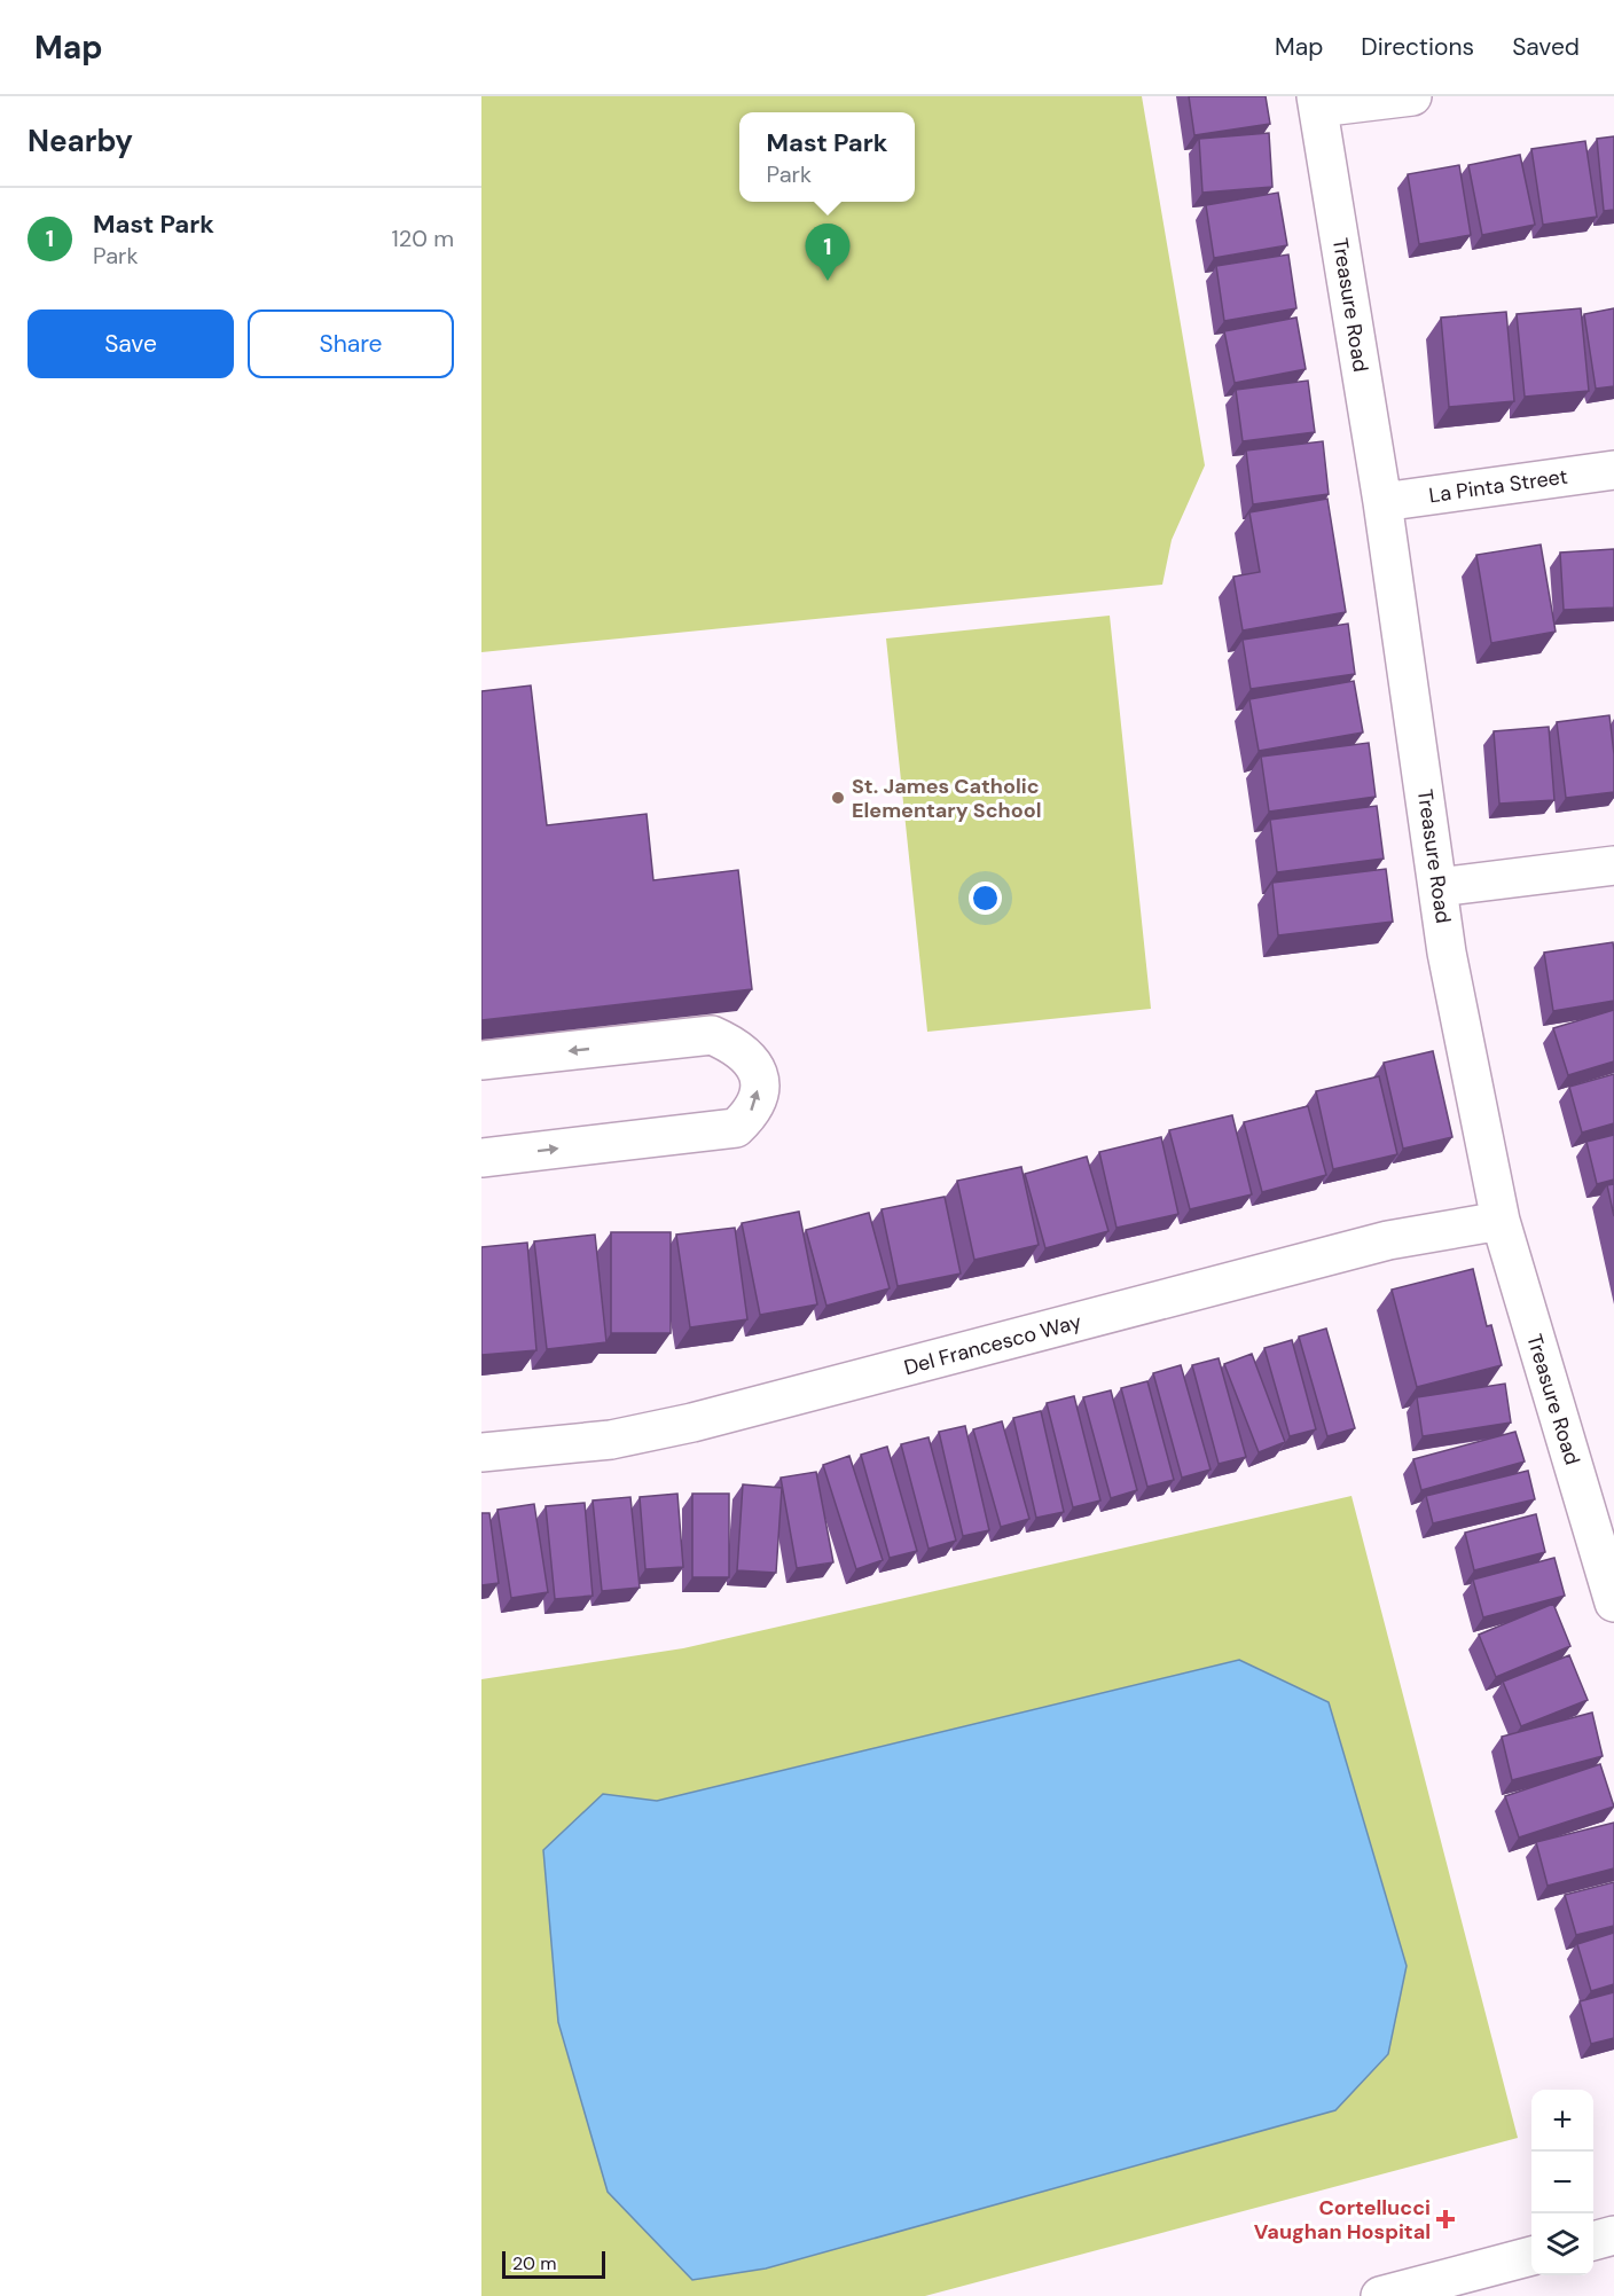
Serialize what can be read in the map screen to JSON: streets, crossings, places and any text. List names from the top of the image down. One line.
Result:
{"streets":{"street":["Treasure Road","La Pinta Street","Del Francesco Way"]},"crossings":[["Treasure Road","La Pinta Street"],["Treasure Road","Del Francesco Way"]],"places":{"other":["St. James Catholic Elementary School"],"health":["Cortellucci Vaughan Hospital"]},"scale_bar":"20 m","page":{"header":"Map","nav":["Map","Directions","Saved"],"heading":"Nearby","popup":["Mast Park","Park"],"list":[{"mark":"1","name":"Mast Park","note":"Park","value":"120 m"}],"pins":"1","buttons":["Save","Share"],"map_buttons":["+","−"],"scale":"20 m"}}
